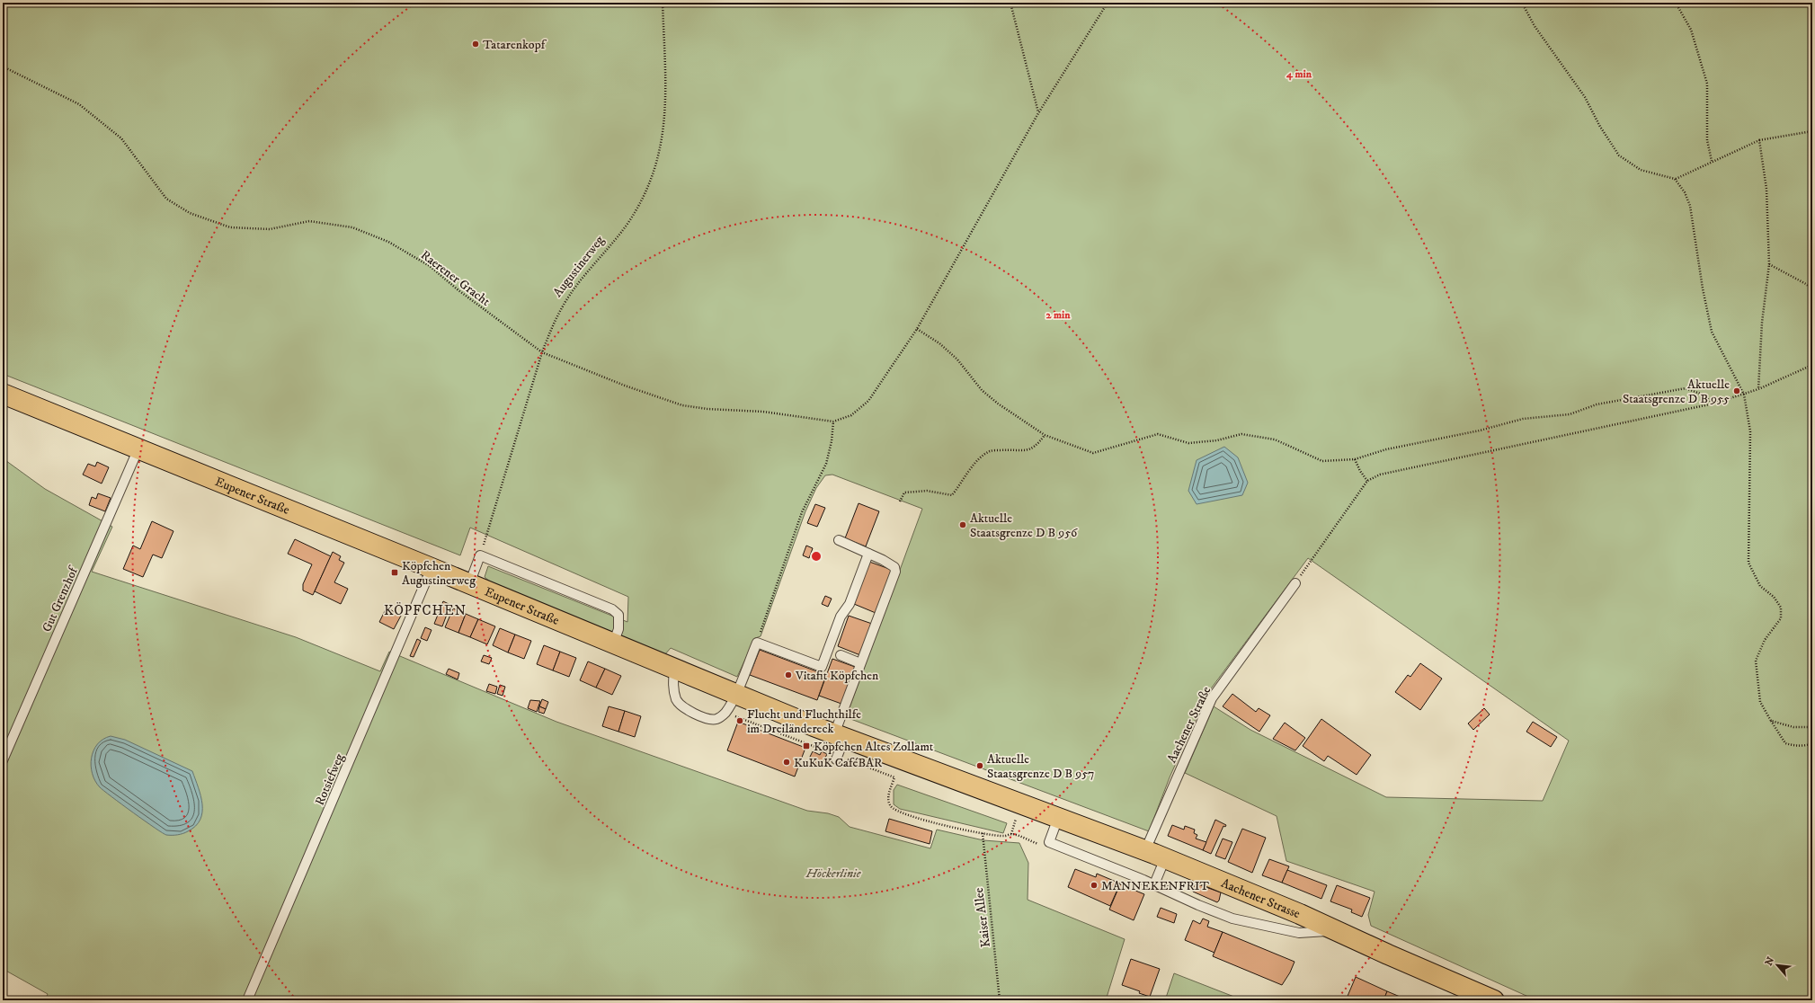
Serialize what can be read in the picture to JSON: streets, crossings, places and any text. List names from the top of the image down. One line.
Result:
{"streets":{"main road":["Eupener Straße","Aachener Strasse"],"lane":["Gut Grenzhof","Aachener Straße","Rotsiefweg"],"path":["Augustinerweg","Raerener Gracht","Kaiser Allee"]},"crossings":[["Augustinerweg","Raerener Gracht"],["Eupener Straße","Gut Grenzhof"],["Eupener Straße","Rotsiefweg"],["Eupener Straße","Aachener Strasse"],["Aachener Straße","Aachener Strasse"]],"districts":["KÖPFCHEN"],"parks":["Höckerlinie"],"places":{"other":["Tatarenkopf","Aktuelle Staatsgrenze D B 955","Aktuelle Staatsgrenze D B 956","Vitafit Köpfchen","Flucht und Fluchthilfe im Dreiländereck","KuKuK CaféBAR","Aktuelle Staatsgrenze D B 957","MANNEKENFRIT"],"transit":["Köpfchen Augustinerweg","Köpfchen Altes Zollamt"]},"north":"top left","rings":["4 min","2 min"]}
